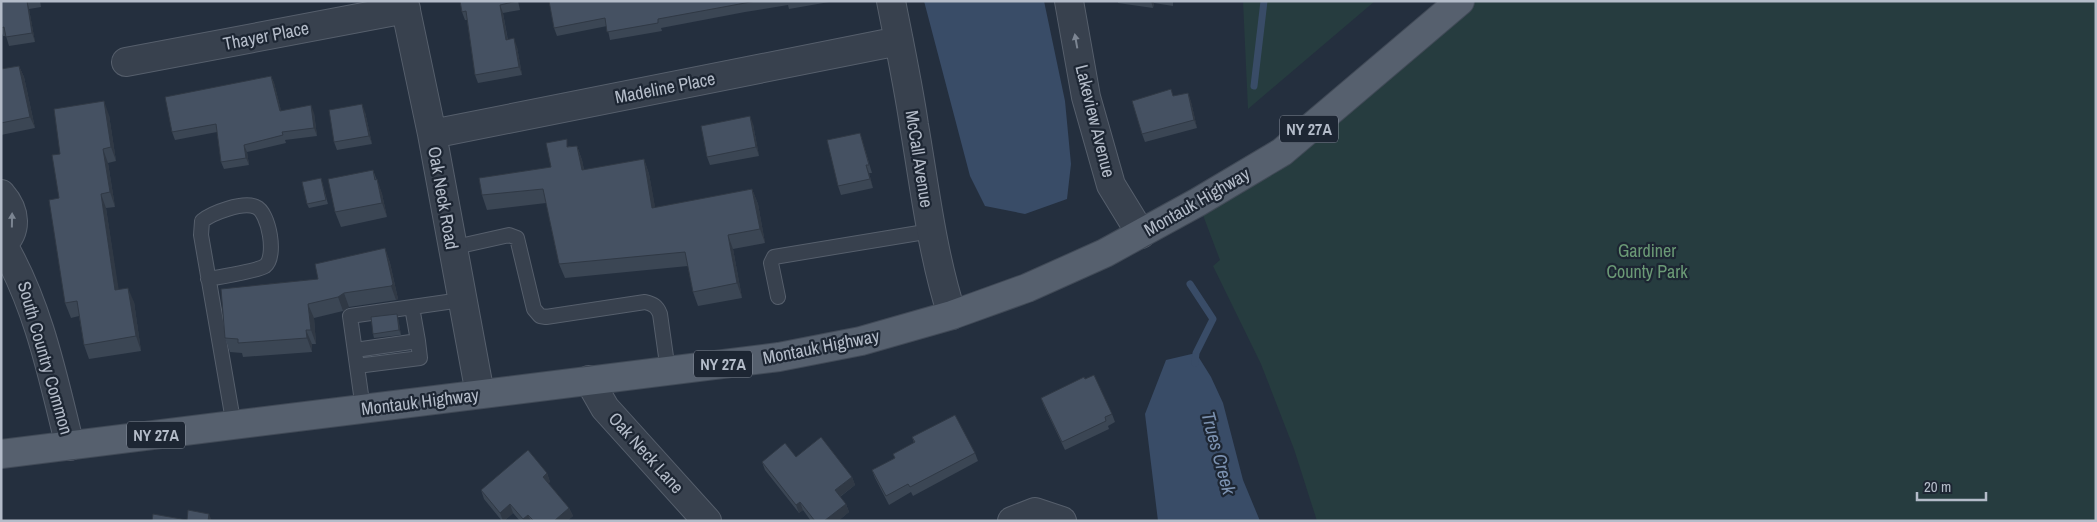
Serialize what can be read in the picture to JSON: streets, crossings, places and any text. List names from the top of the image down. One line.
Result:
{"streets":{"main road":["NY 27A","Montauk Highway"],"street":["Thayer Place","Madeline Place","Lakeview Avenue","McCall Avenue","Oak Neck Road","South Country Common","Oak Neck Lane"]},"crossings":[["Thayer Place","Oak Neck Road"],["Madeline Place","McCall Avenue"],["Madeline Place","Oak Neck Road"],["Lakeview Avenue","Montauk Highway"],["McCall Avenue","Montauk Highway"],["Oak Neck Road","Montauk Highway"],["Montauk Highway","South Country Common"],["Montauk Highway","Oak Neck Lane"]],"one_way":["Lakeview Avenue"],"water":["Trues Creek"],"parks":["Gardiner County Park"],"scale_bar":"20 m"}
